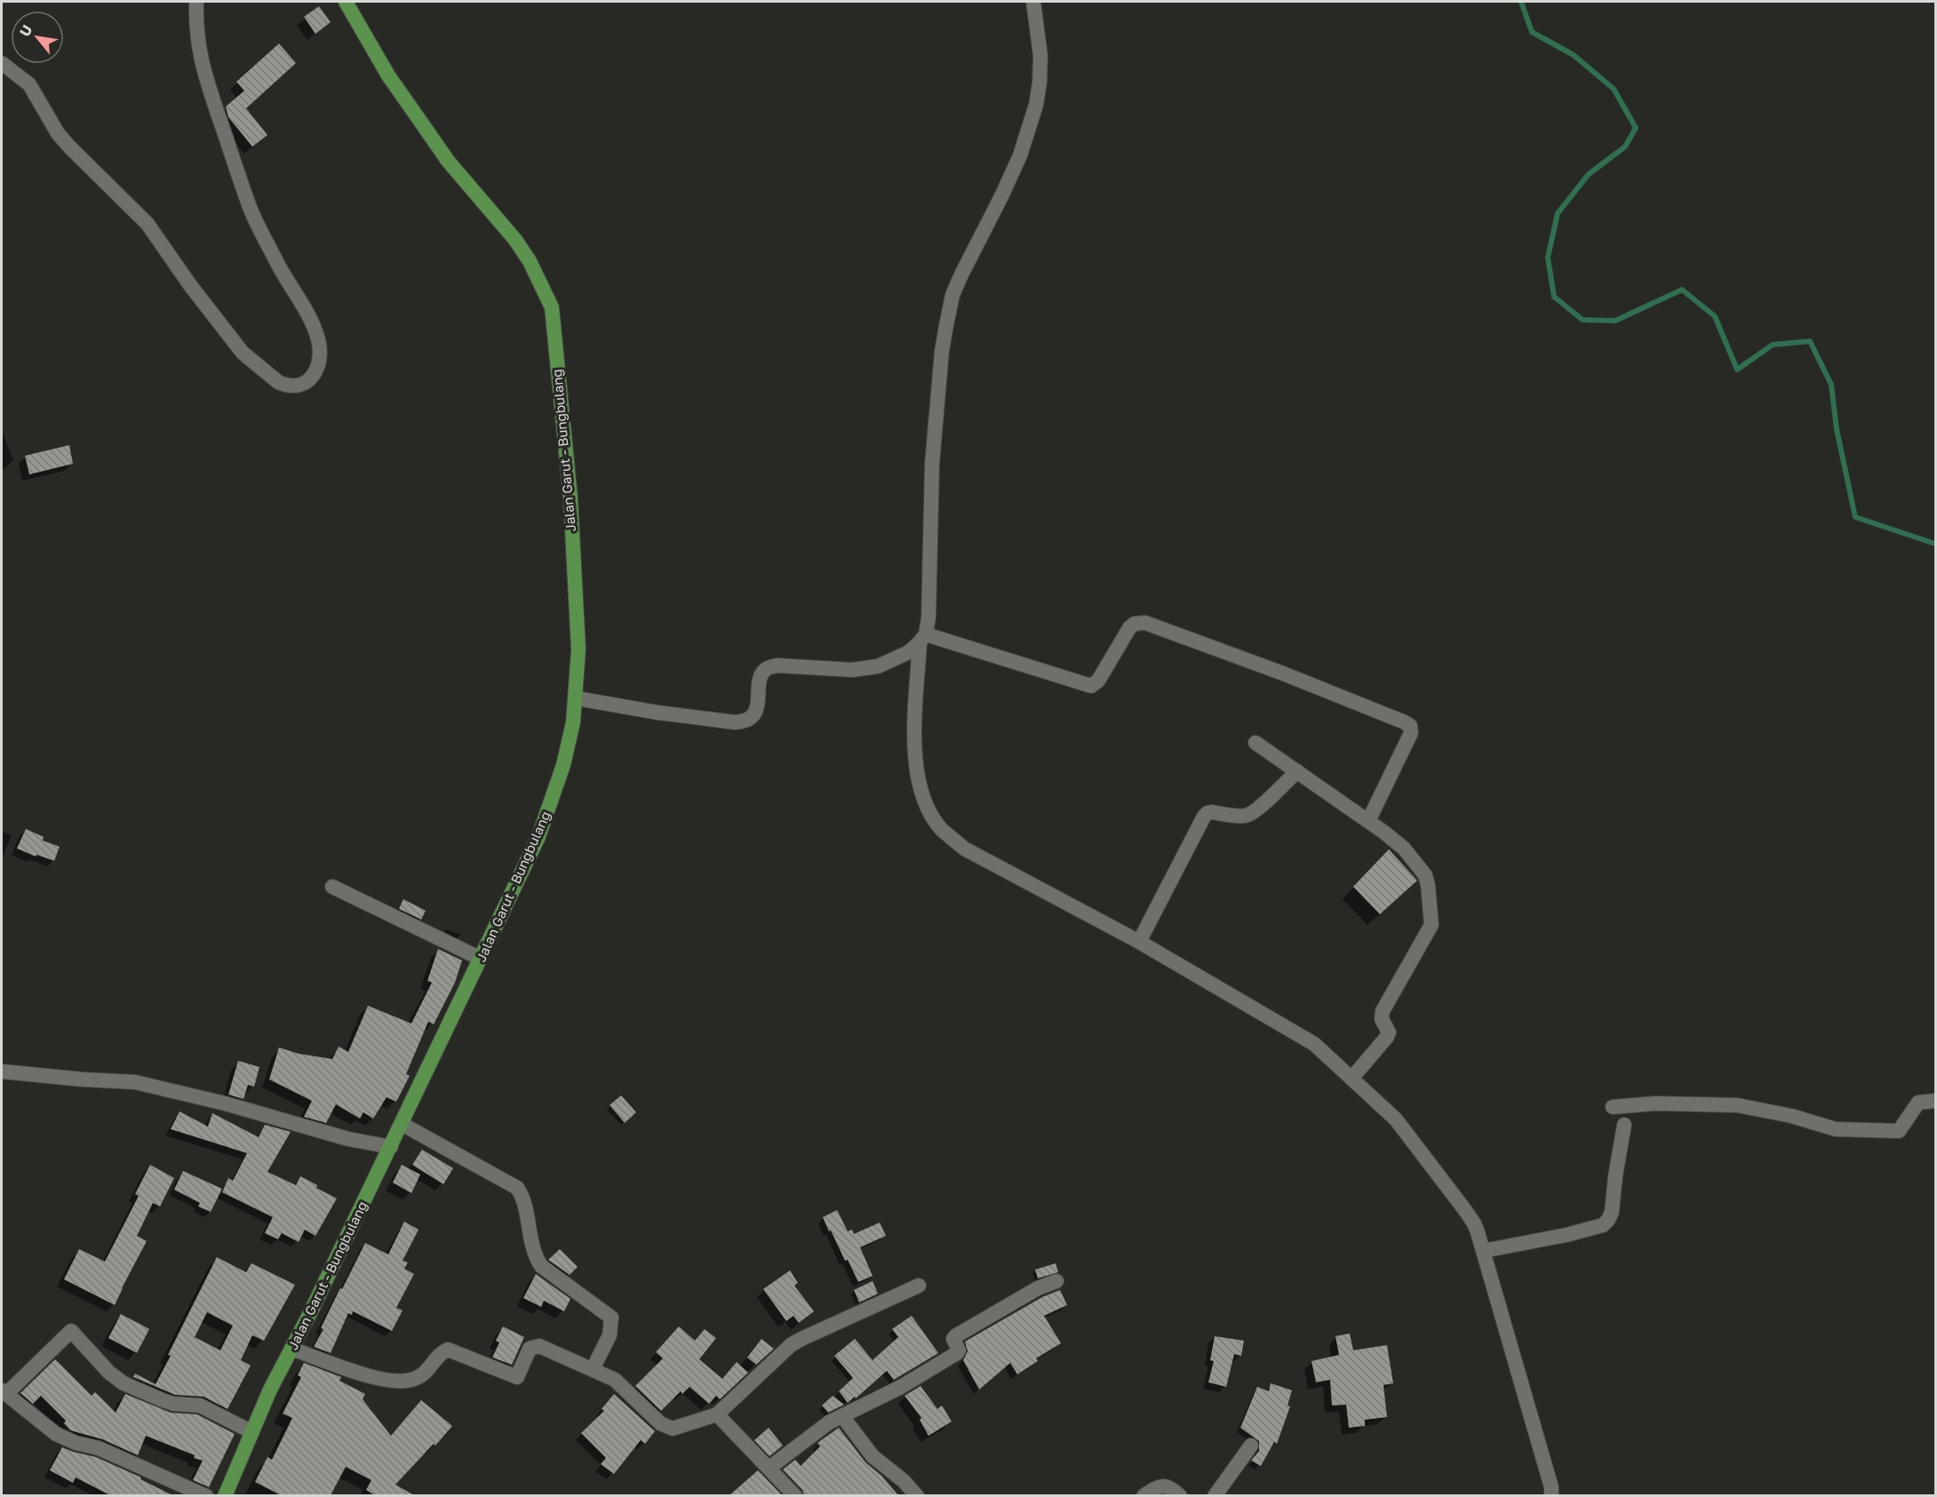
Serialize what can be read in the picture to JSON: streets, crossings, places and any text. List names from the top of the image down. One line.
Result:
{"streets":{"main road":["Jalan Garut - Bungbulang"]},"north":"top left"}
